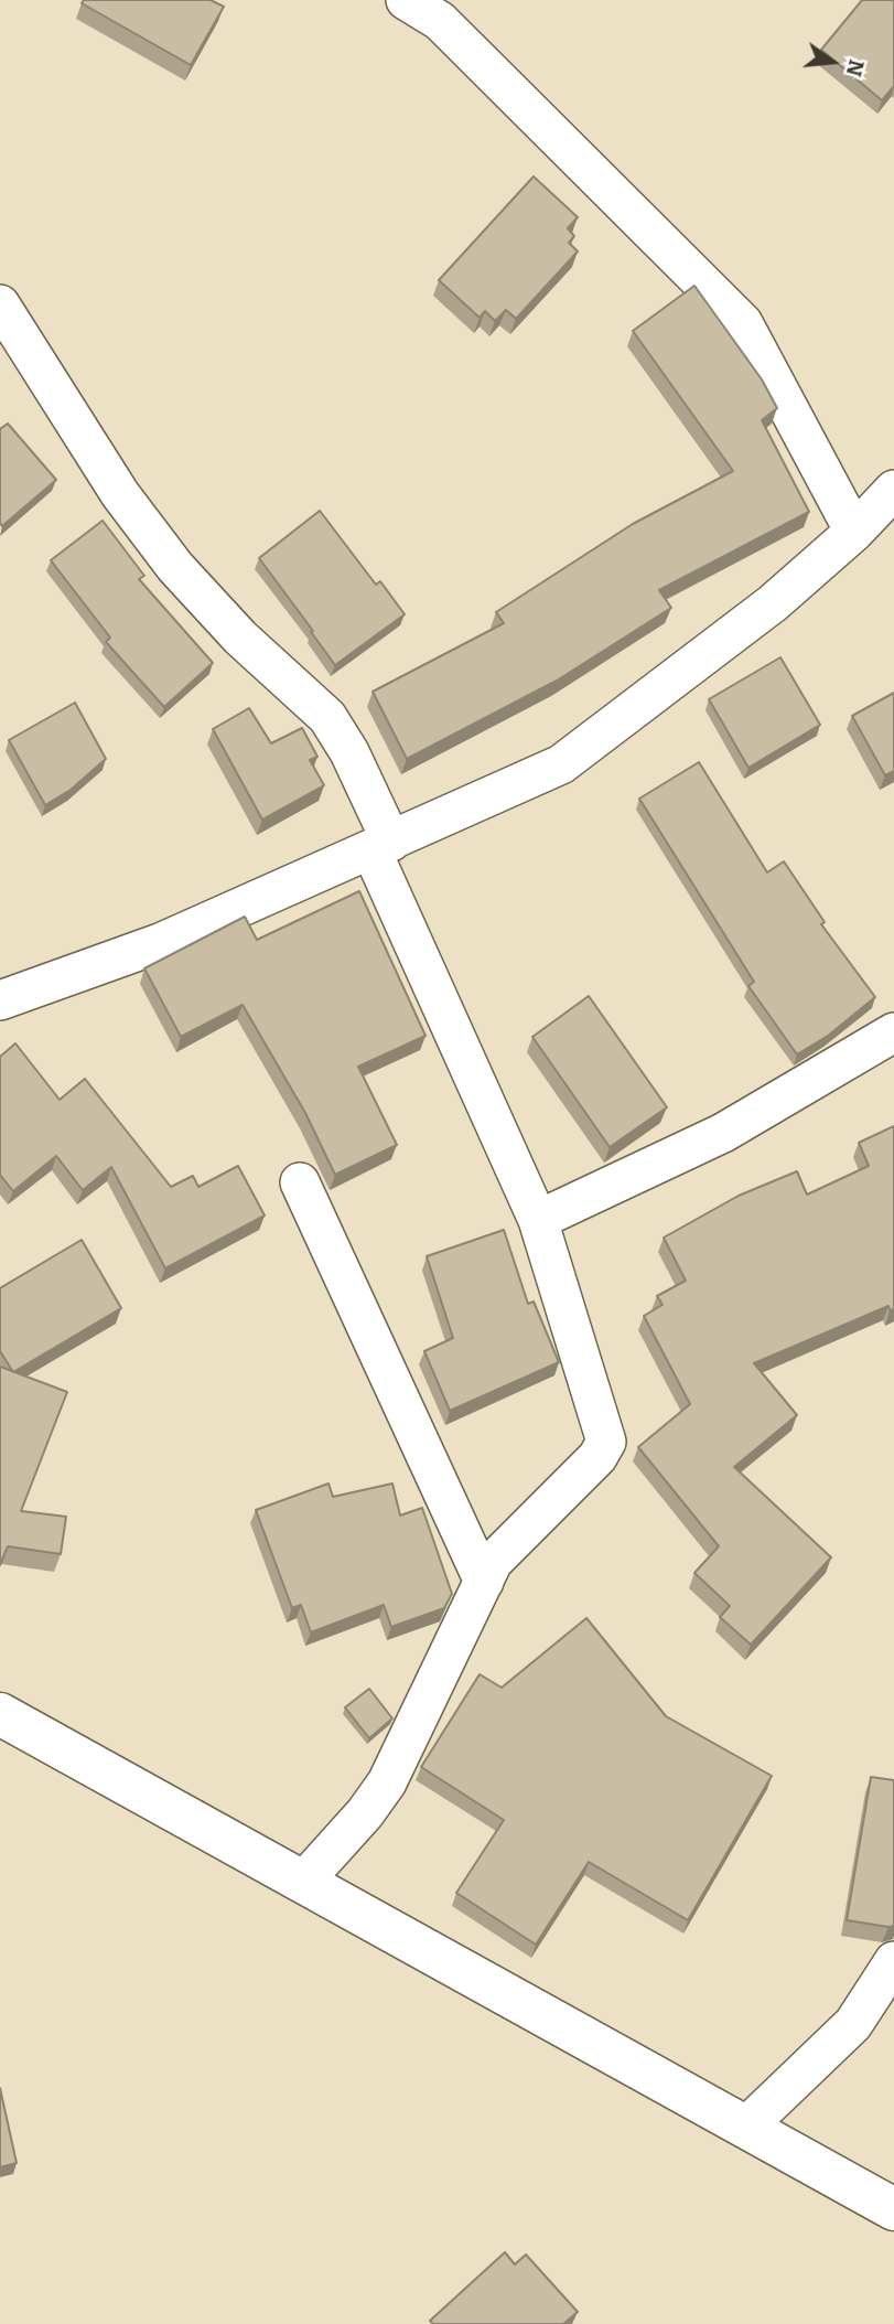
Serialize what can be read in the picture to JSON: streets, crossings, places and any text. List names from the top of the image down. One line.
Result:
{"north":"right"}
